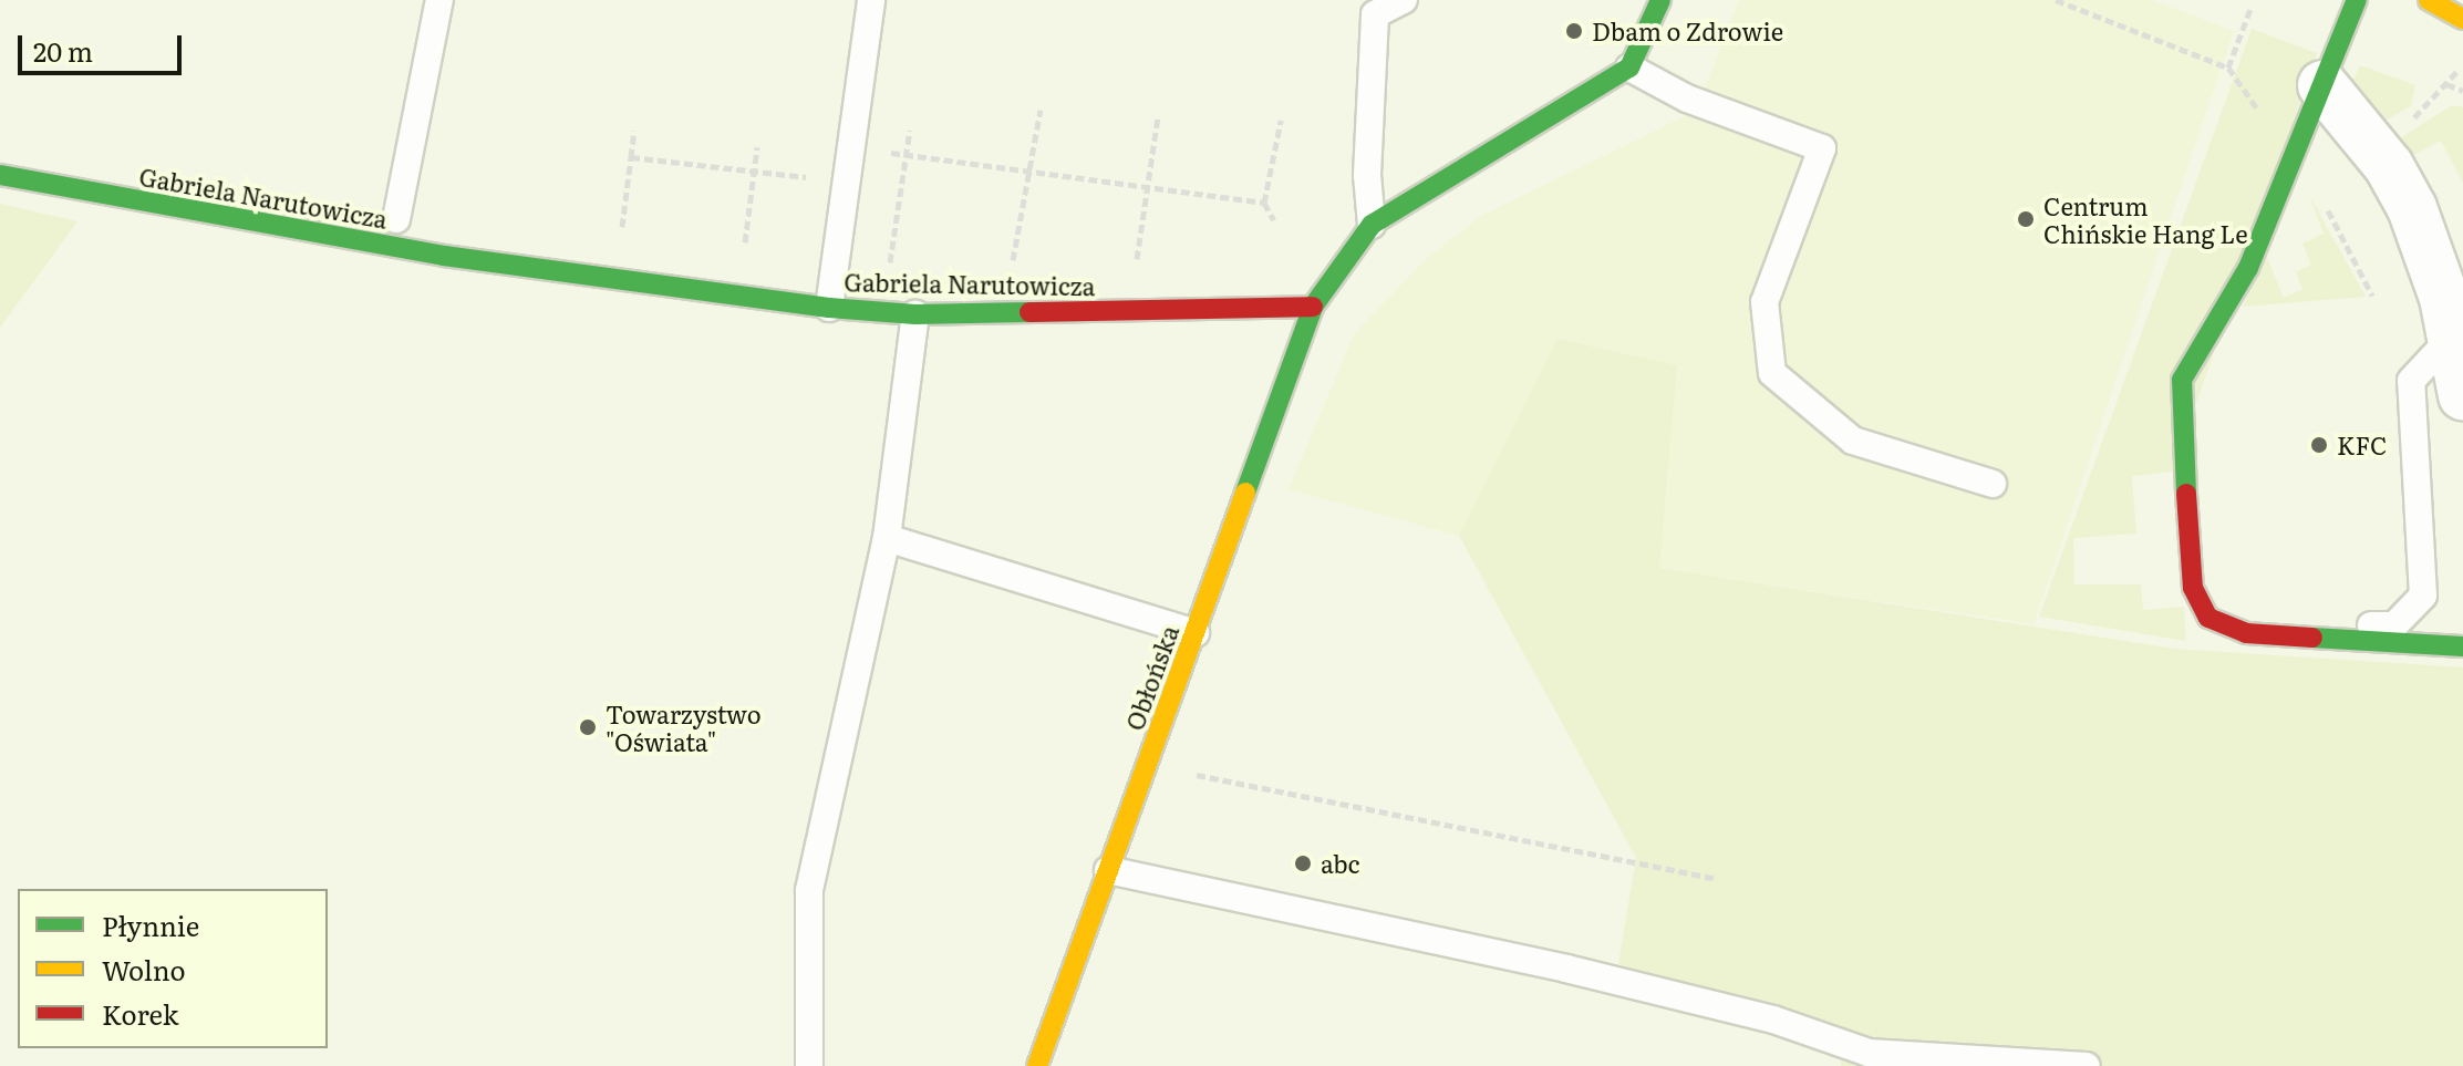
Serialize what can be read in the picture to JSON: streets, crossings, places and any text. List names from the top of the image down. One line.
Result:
{"streets":{"street":["Gabriela Narutowicza","Obłońska"]},"crossings":[["Gabriela Narutowicza","Obłońska"]],"places":["Dbam o Zdrowie","Centrum Chińskie Hang Le","KFC","Towarzystwo \"Oświata\"","abc"],"legend":["Płynnie","Wolno","Korek"],"scale_bar":"20 m"}
